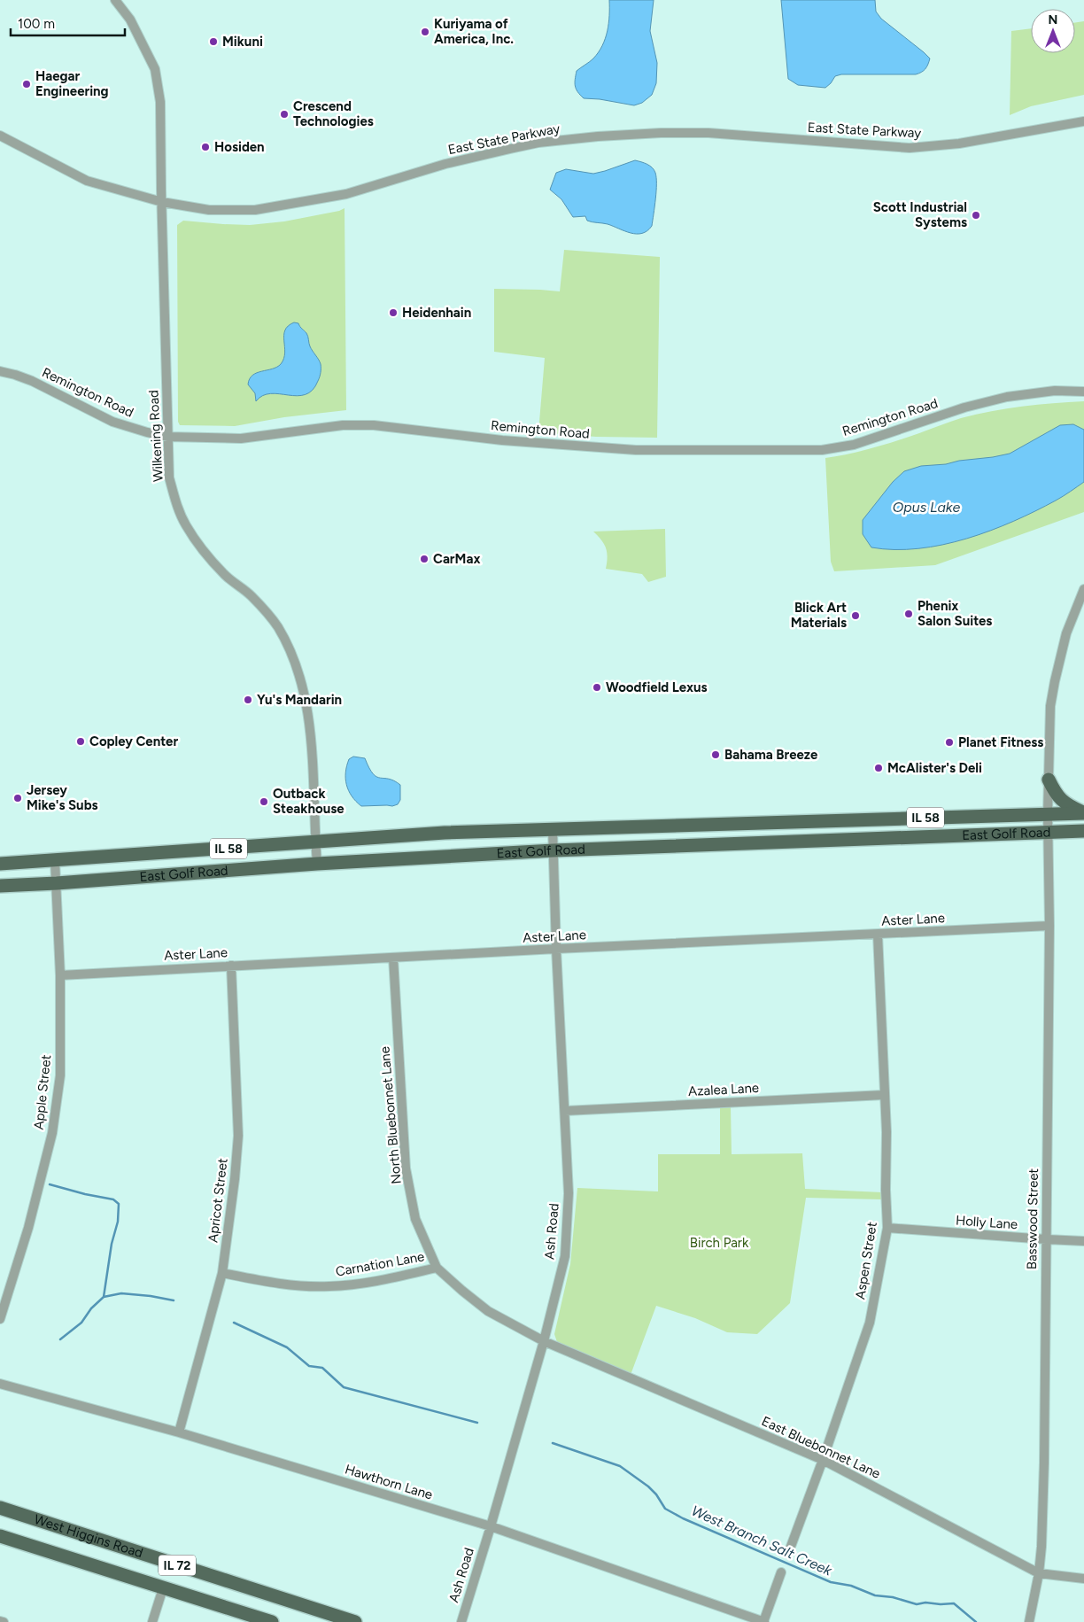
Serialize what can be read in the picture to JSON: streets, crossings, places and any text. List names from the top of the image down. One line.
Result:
{"streets":{"main road":["IL 58","East Golf Road","West Higgins Road","IL 72"],"street":["East State Parkway","Remington Road","Wilkening Road","Aster Lane","Azalea Lane","Apple Street","North Bluebonnet Lane","Apricot Street","Basswood Street","Holly Lane","Ash Road","Aspen Street","Carnation Lane","East Bluebonnet Lane","Hawthorn Lane"]},"crossings":[["East State Parkway","Wilkening Road"],["Remington Road","Wilkening Road"],["Wilkening Road","East Golf Road"],["East Golf Road","Apple Street"],["East Golf Road","Basswood Street"],["East Golf Road","Ash Road"],["Aster Lane","Apple Street"],["Aster Lane","North Bluebonnet Lane"],["Aster Lane","Apricot Street"],["Aster Lane","Basswood Street"],["Aster Lane","Ash Road"],["Aster Lane","Aspen Street"],["Azalea Lane","Ash Road"],["Azalea Lane","Aspen Street"],["North Bluebonnet Lane","Ash Road"],["North Bluebonnet Lane","Carnation Lane"],["North Bluebonnet Lane","East Bluebonnet Lane"],["Apricot Street","Carnation Lane"],["Apricot Street","Hawthorn Lane"],["Basswood Street","Holly Lane"],["Basswood Street","East Bluebonnet Lane"],["Holly Lane","Aspen Street"],["Ash Road","East Bluebonnet Lane"],["Ash Road","Hawthorn Lane"],["Aspen Street","East Bluebonnet Lane"]],"water":["Opus Lake","West Branch Salt Creek"],"parks":["Birch Park"],"places":["Kuriyama of America, Inc.","Mikuni","Haegar Engineering","Crescend Technologies","Hosiden","Scott Industrial Systems","Heidenhain","CarMax","Phenix Salon Suites","Blick Art Materials","Woodfield Lexus","Yu's Mandarin","Copley Center","Planet Fitness","Bahama Breeze","McAlister's Deli","Jersey Mike's Subs","Outback Steakhouse"],"scale_bar":"100 m","north":"top"}
